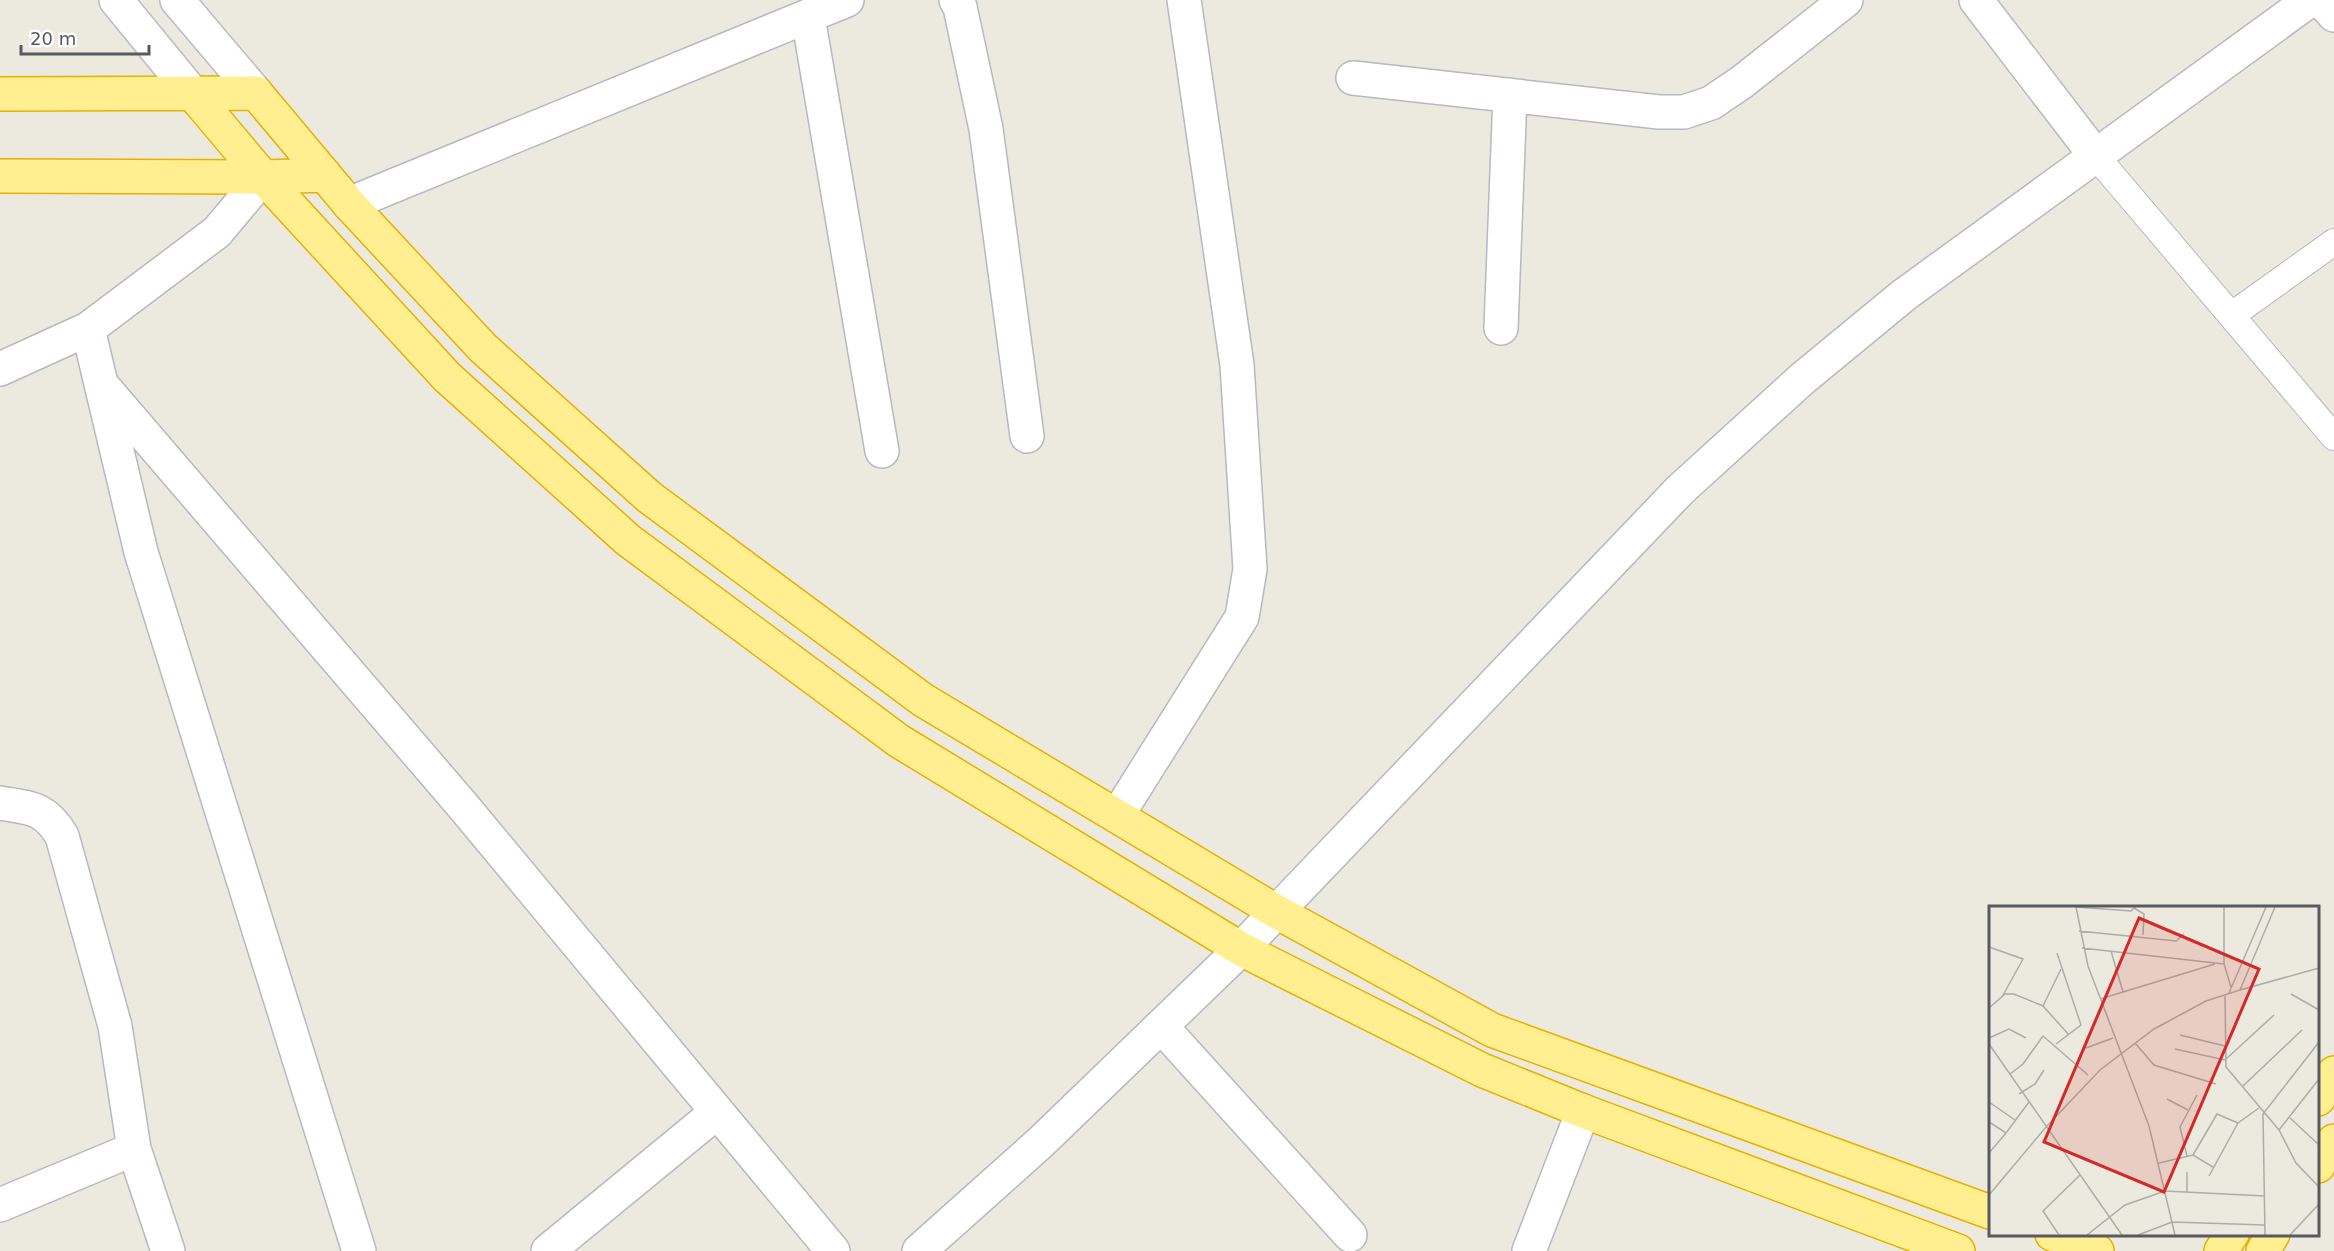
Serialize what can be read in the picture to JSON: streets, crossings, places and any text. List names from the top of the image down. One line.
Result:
{"scale_bar":"20 m"}
